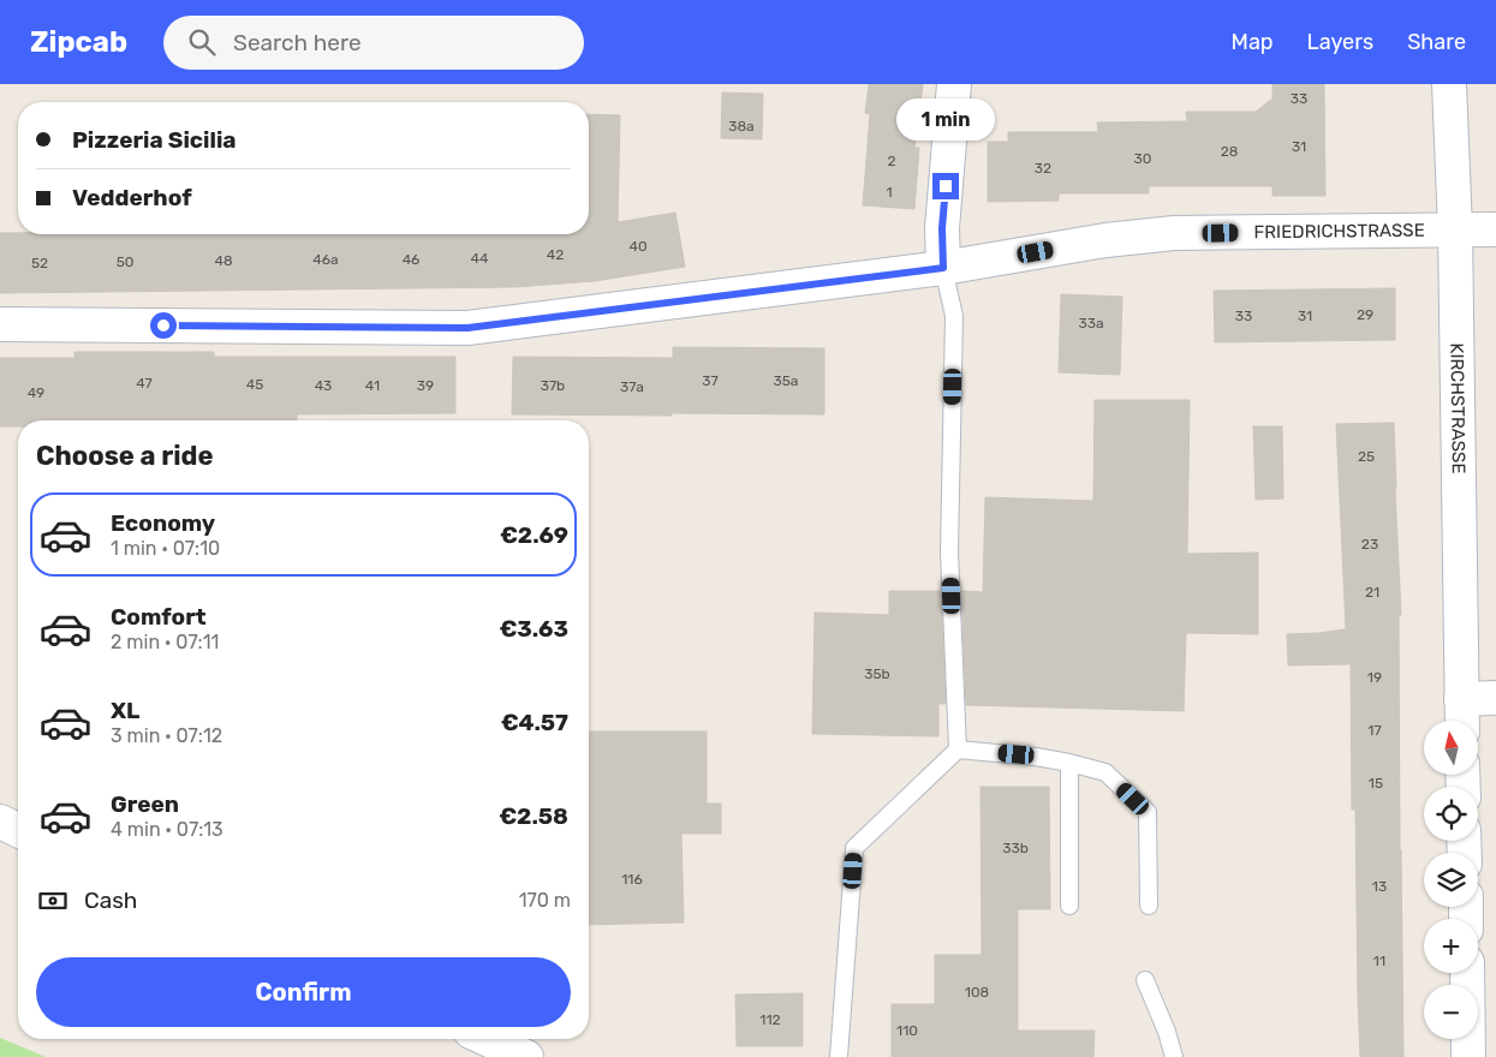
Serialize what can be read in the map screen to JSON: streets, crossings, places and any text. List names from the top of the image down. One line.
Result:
{"streets":{"street":["FRIEDRICHSTRASSE","KIRCHSTRASSE"]},"crossings":[["FRIEDRICHSTRASSE","KIRCHSTRASSE"]],"house_numbers":["33","38a","31","28","30","2","32","1","40","42","44","46a","46","48","50","52","29","33","31","33a","37","35a","47","45","43","41","39","37b","37a","49","25","23","21","35b","19","17","15","33b","116","13","11","108","112","110"],"north":"top","page":{"header":"Zipcab","search":"Search here","nav":["Map","Layers","Share"],"bubble":"1 min","banner":["Pizzeria Sicilia","Vedderhof"],"heading":"Choose a ride","list":[{"name":"Economy","note":"1 min · 07:10","value":"€2.69"},{"name":"Comfort","note":"2 min · 07:11","value":"€3.63"},{"name":"XL","note":"3 min · 07:12","value":"€4.57"},{"name":"Green","note":"4 min · 07:13","value":"€2.58"}],"map_buttons":["+","−"],"pay":["Cash","170 m"],"buttons":"Confirm"}}
